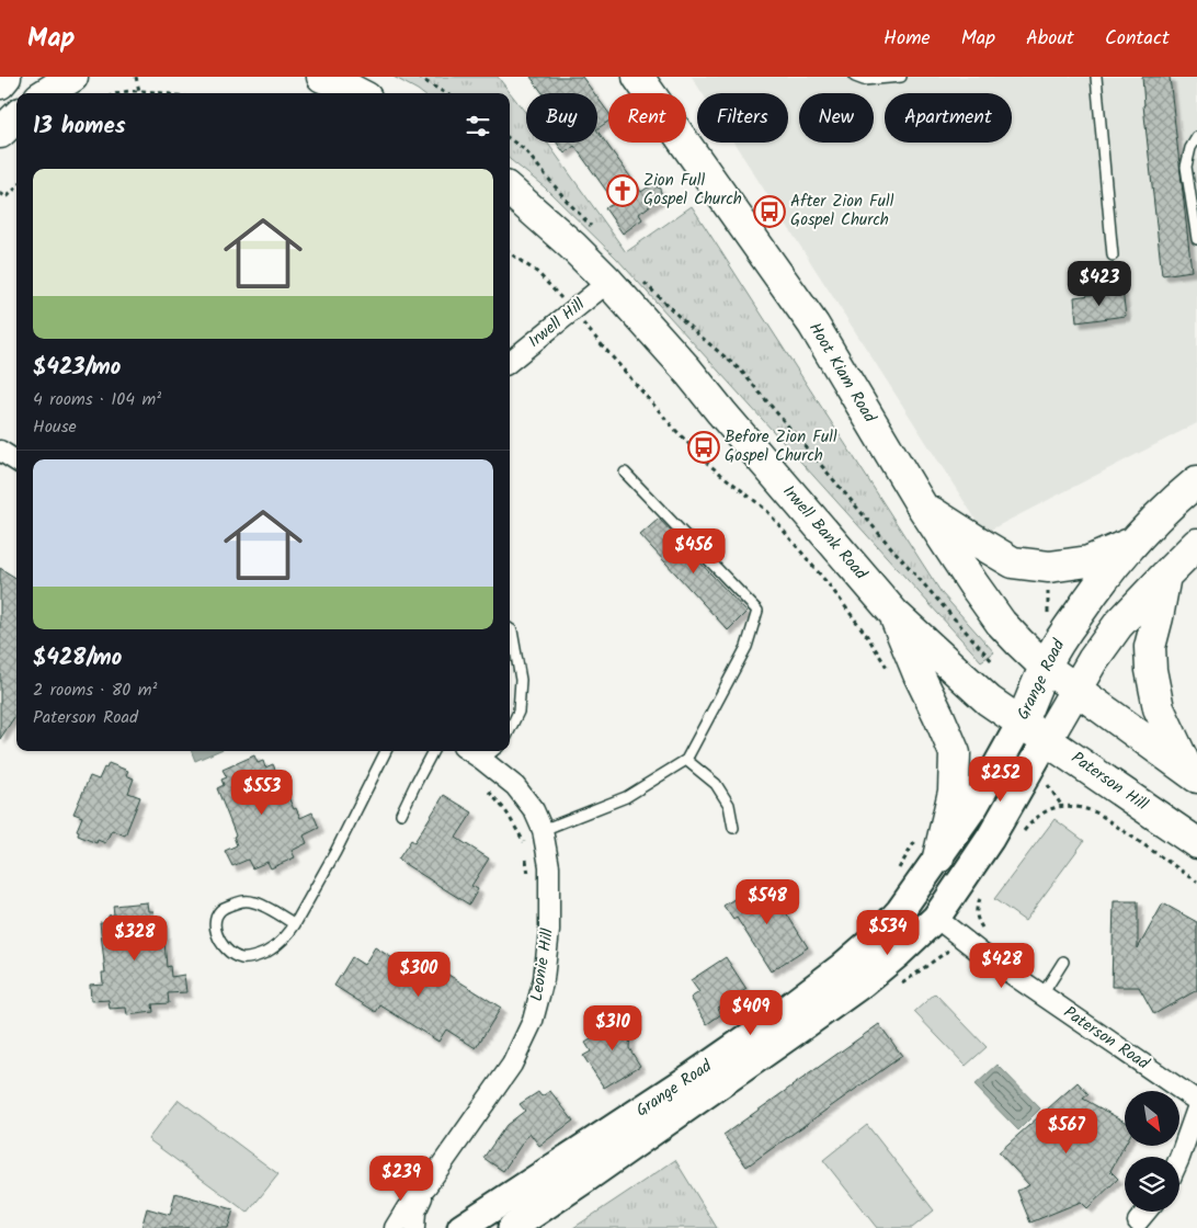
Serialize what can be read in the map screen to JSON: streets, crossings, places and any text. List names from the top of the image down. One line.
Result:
{"streets":{"main road":["Hoot Kiam Road","Irwell Bank Road","Grange Road","Paterson Hill"],"street":["Irwell Hill","Leonie Hill","Paterson Road"]},"crossings":[["Irwell Hill","Irwell Bank Road"],["Hoot Kiam Road","Grange Road"],["Irwell Bank Road","Grange Road"],["Irwell Bank Road","Paterson Hill"],["Grange Road","Paterson Hill"],["Grange Road","Paterson Road"]],"places":{"church":["Zion Full Gospel Church"],"bus stop":["After Zion Full Gospel Church","Before Zion Full Gospel Church"]},"north":"bottom right","page":{"header":"Map","nav":["Home","Map","About","Contact"],"chip":["Buy","Rent","Filters","New","Apartment"],"heading":"13 homes","list":[{"name":"$423/mo","note":"4 rooms · 104 m² · House"},{"name":"$428/mo","note":"2 rooms · 80 m² · Paterson Road"}],"price":["$423","$456","$252","$553","$548","$534","$328","$428","$300","$409","$310","$567","$239"]}}
